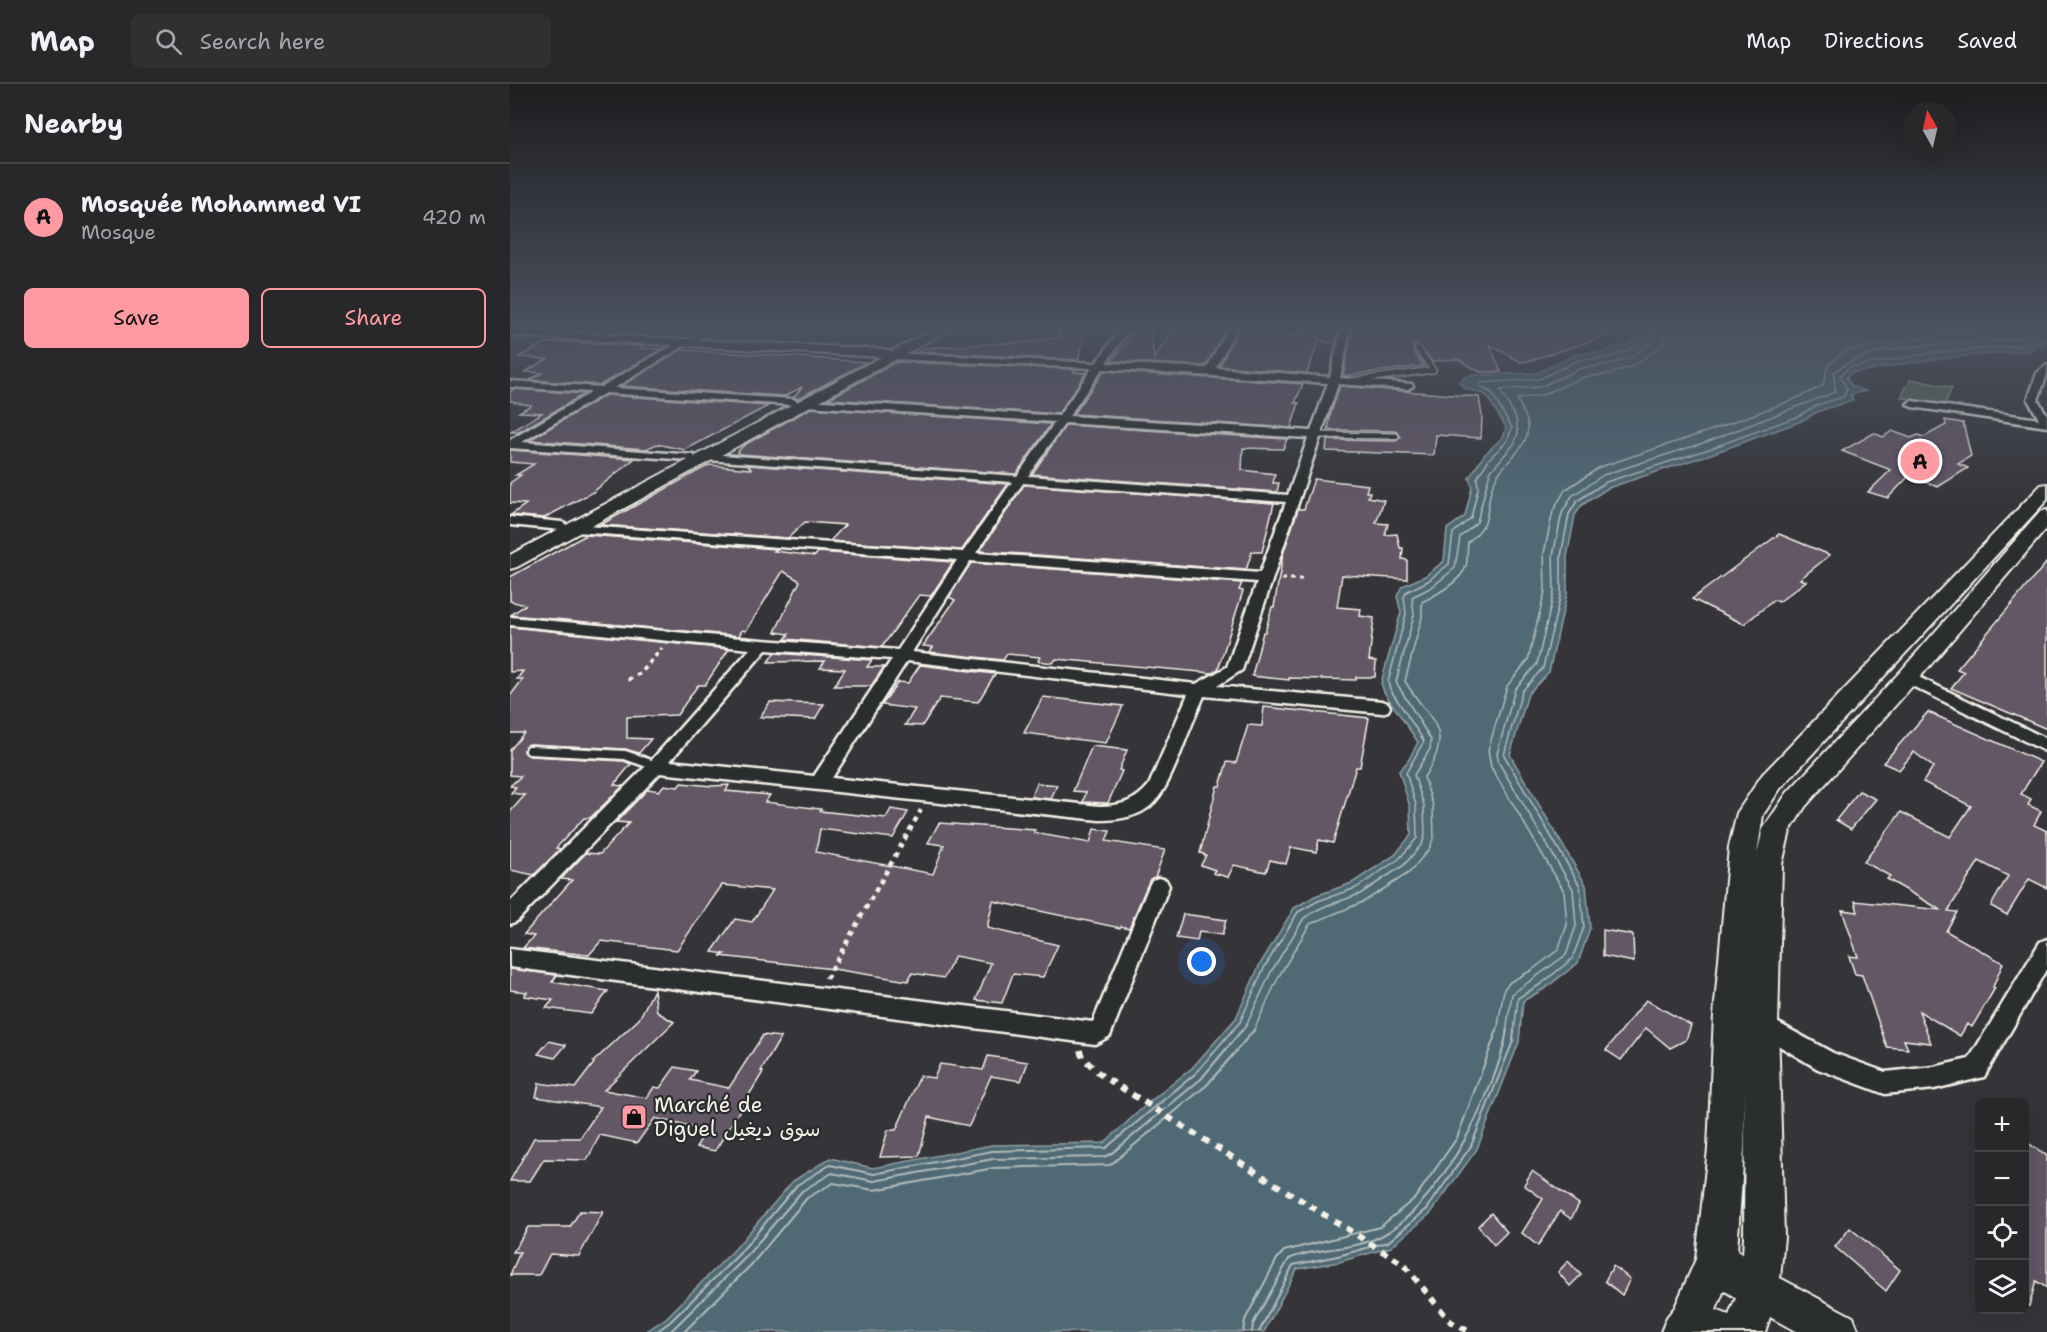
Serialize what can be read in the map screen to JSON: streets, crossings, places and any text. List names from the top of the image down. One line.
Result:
{"places":{"shop":["Marché de Diguel سوق ديغيل"]},"north":"top","page":{"header":"Map","search":"Search here","nav":["Map","Directions","Saved"],"heading":"Nearby","list":[{"mark":"A","name":"Mosquée Mohammed VI","note":"Mosque","value":"420 m"}],"buttons":["Save","Share"],"pins":"A","map_buttons":["+","−"]}}
